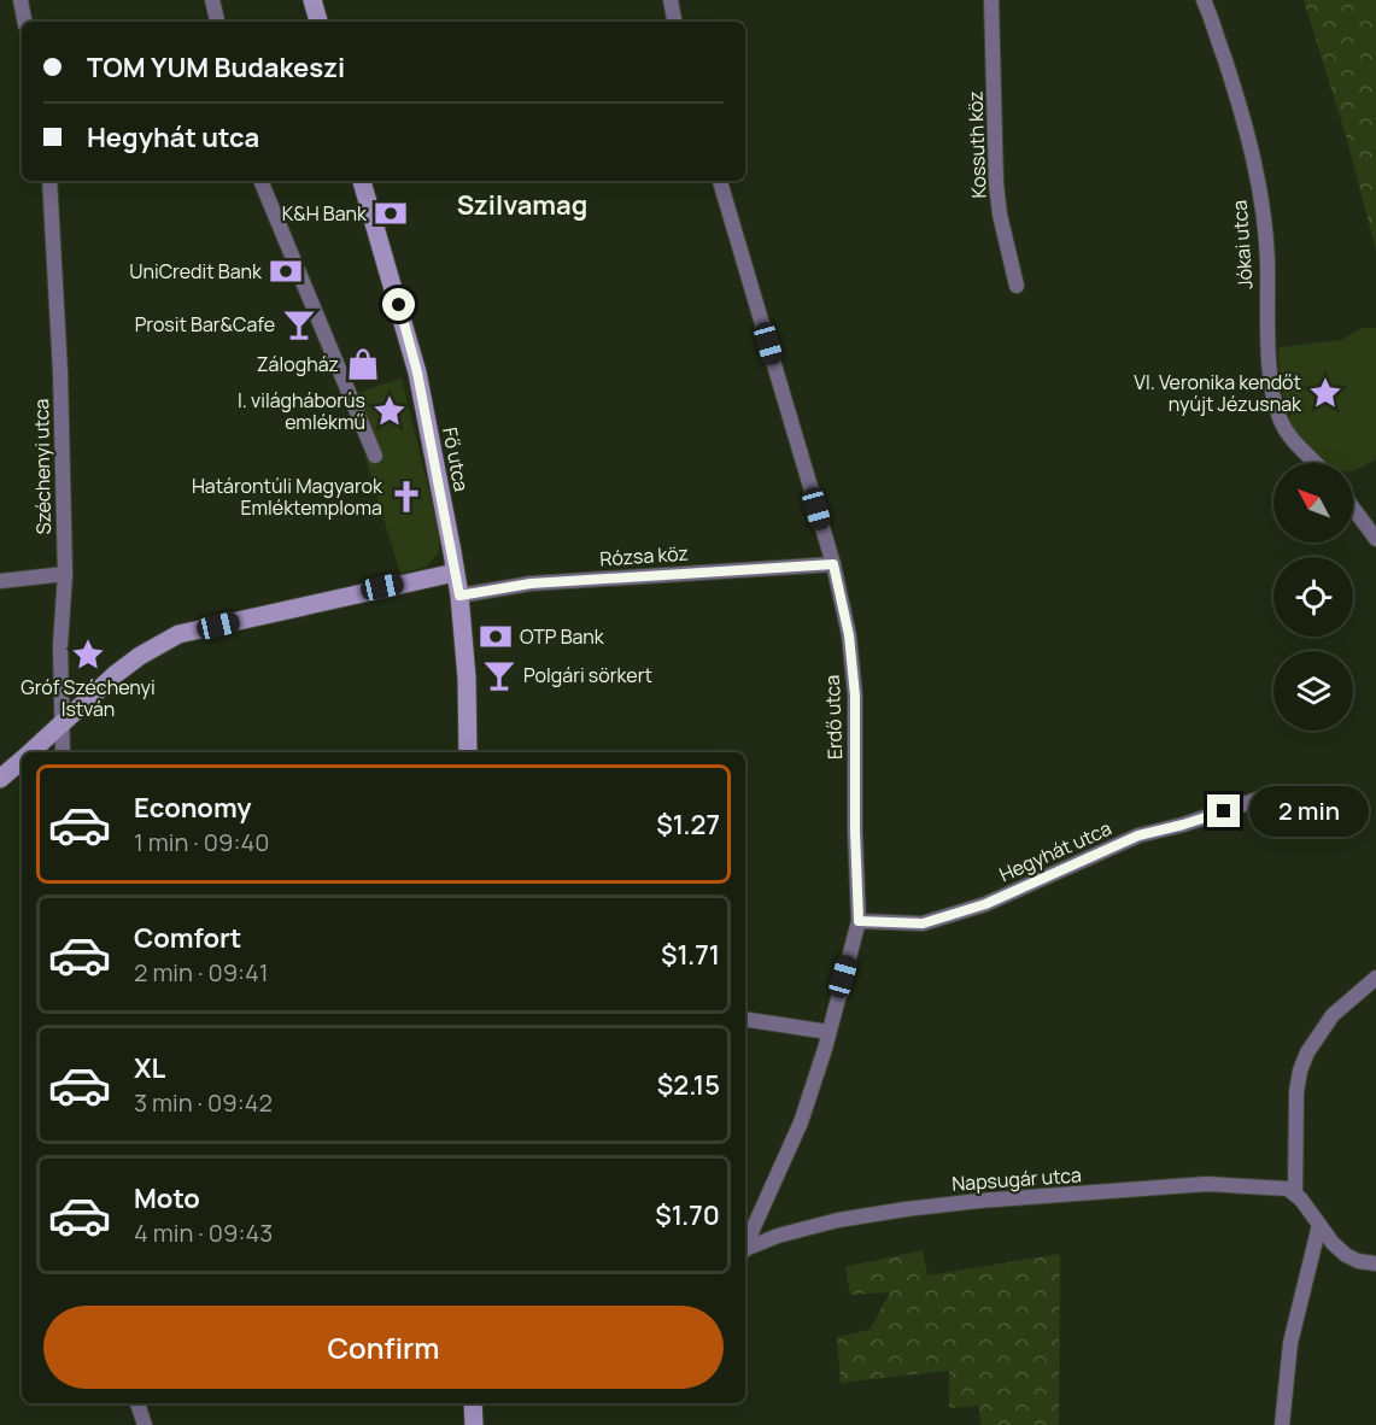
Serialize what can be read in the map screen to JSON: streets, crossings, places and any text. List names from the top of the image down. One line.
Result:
{"streets":{"main road":["Fő utca"],"street":["Kossuth köz","Jókai utca","Széchenyi utca","Rózsa köz","Erdő utca","Hegyhát utca","Napsugár utca"]},"crossings":[["Fő utca","Rózsa köz"],["Rózsa köz","Erdő utca"],["Erdő utca","Hegyhát utca"]],"districts":["Szilvamag"],"places":{"bank":["K&H Bank","UniCredit Bank","OTP Bank"],"bar":["Prosit Bar&Cafe","Polgári sörkert"],"shop":["Zálogház"],"place":["VI. Veronika kendőt nyújt Jézusnak","I. világháborús emlékmű","Gróf Széchenyi István"],"church":["Határontúli Magyarok Emléktemploma"]},"north":"top left","page":{"banner":["TOM YUM Budakeszi","Hegyhát utca"],"list":[{"name":"Economy","note":"1 min · 09:40","value":"$1.27"},{"name":"Comfort","note":"2 min · 09:41","value":"$1.71"},{"name":"XL","note":"3 min · 09:42","value":"$2.15"},{"name":"Moto","note":"4 min · 09:43","value":"$1.70"}],"bubble":"2 min","buttons":"Confirm"}}
